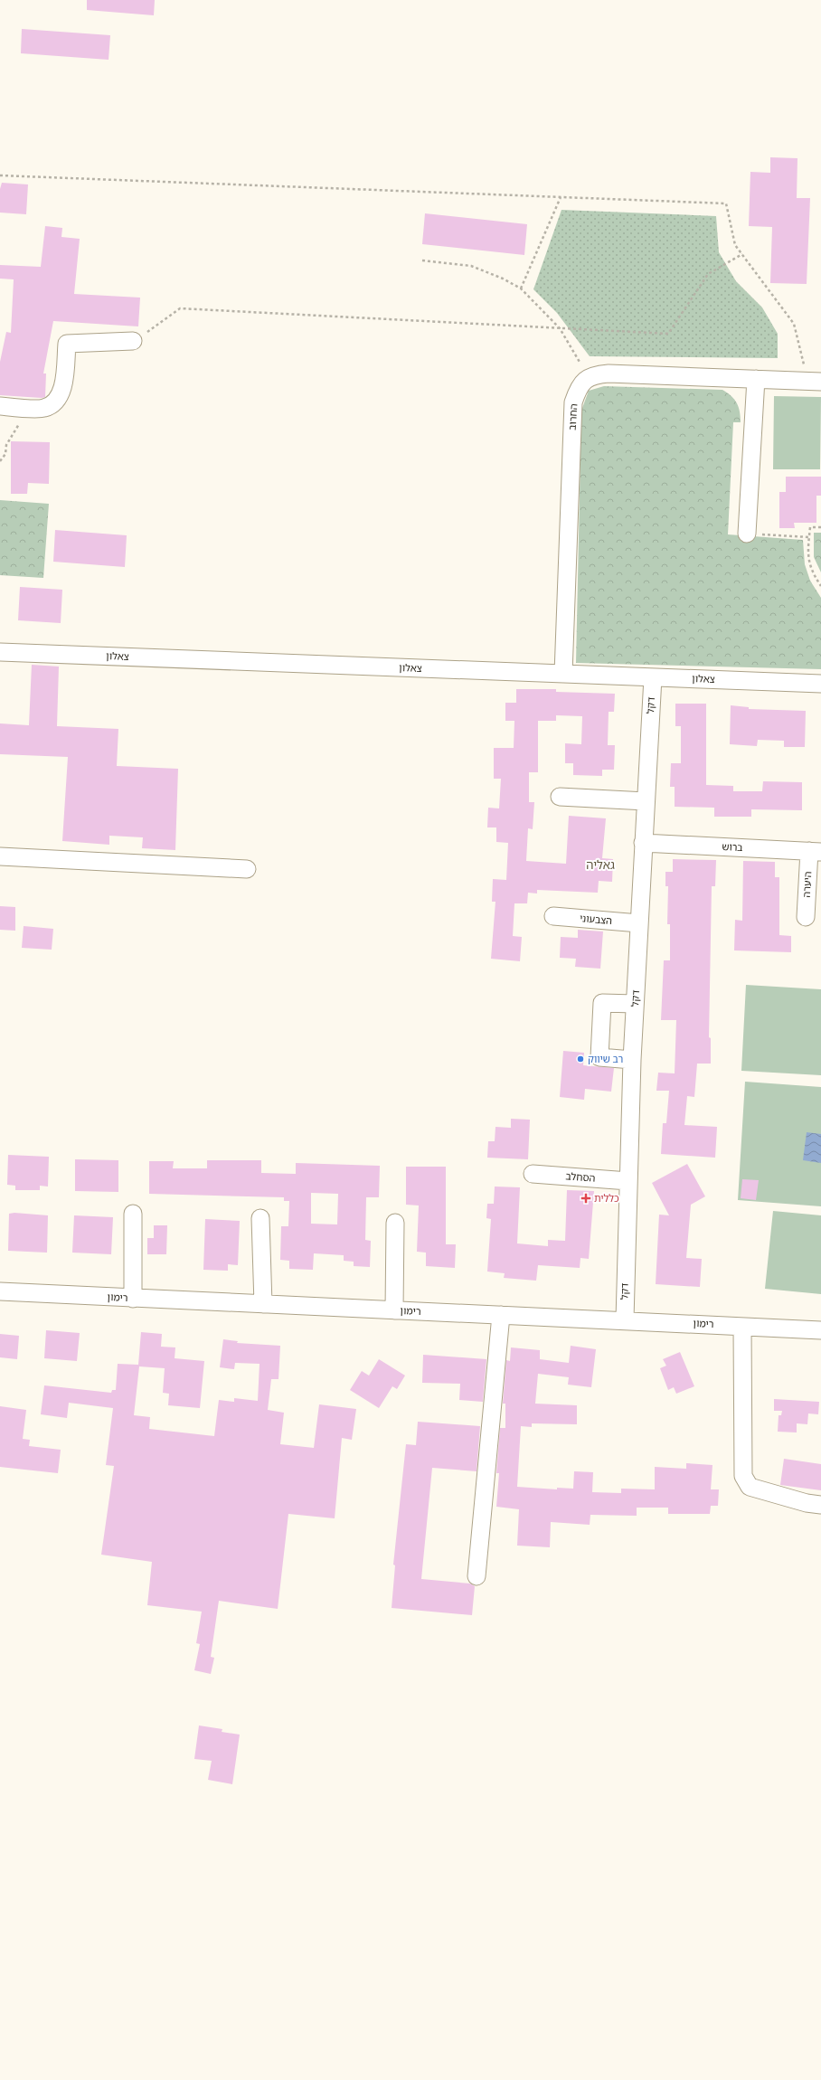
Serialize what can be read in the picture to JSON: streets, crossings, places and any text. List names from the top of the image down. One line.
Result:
{"streets":{"street":["החרוב","צאלון","דקל","ברוש","היערה","הצבעוני","הסחלב","רימון"]},"crossings":[["החרוב","צאלון"],["צאלון","דקל"],["דקל","ברוש"],["דקל","הצבעוני"],["דקל","הסחלב"],["דקל","רימון"],["ברוש","היערה"]],"districts":["גאליה"],"places":{"other":["רב שיווק"],"health":["כללית"]}}
